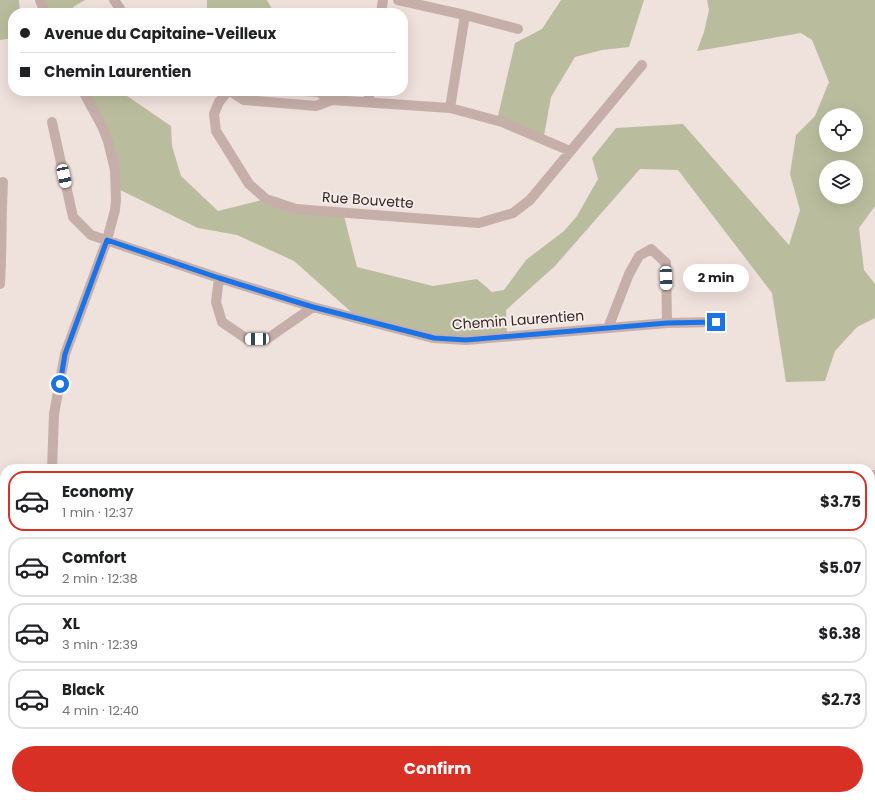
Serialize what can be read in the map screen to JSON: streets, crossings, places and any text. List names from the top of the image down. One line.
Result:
{"streets":{"street":["Rue Bouvette","Chemin Laurentien"]},"page":{"banner":["Avenue du Capitaine-Veilleux","Chemin Laurentien"],"bubble":"2 min","list":[{"name":"Economy","note":"1 min · 12:37","value":"$3.75"},{"name":"Comfort","note":"2 min · 12:38","value":"$5.07"},{"name":"XL","note":"3 min · 12:39","value":"$6.38"},{"name":"Black","note":"4 min · 12:40","value":"$2.73"}],"buttons":"Confirm"}}
